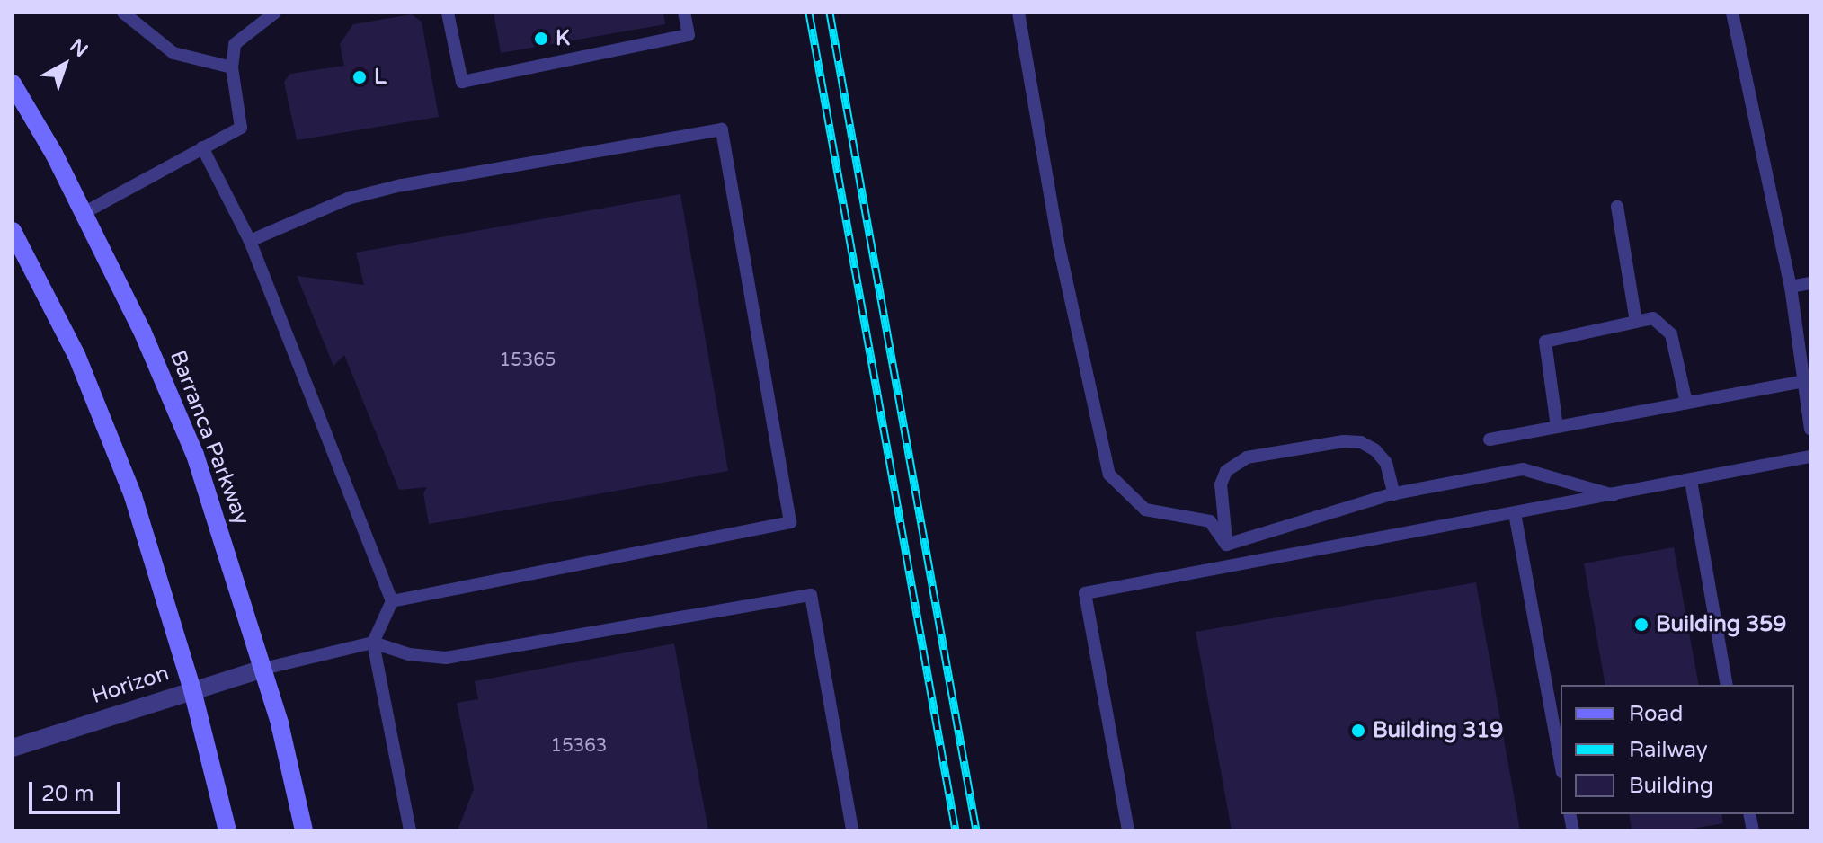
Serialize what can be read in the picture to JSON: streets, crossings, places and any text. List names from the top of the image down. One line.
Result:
{"streets":{"main road":["Barranca Parkway"],"street":["Horizon"]},"crossings":[["Barranca Parkway","Horizon"]],"places":["K","L","Building 359","Building 319"],"house_numbers":["15365","15363"],"legend":["Road","Railway","Building"],"scale_bar":"20 m","north":"top right"}
